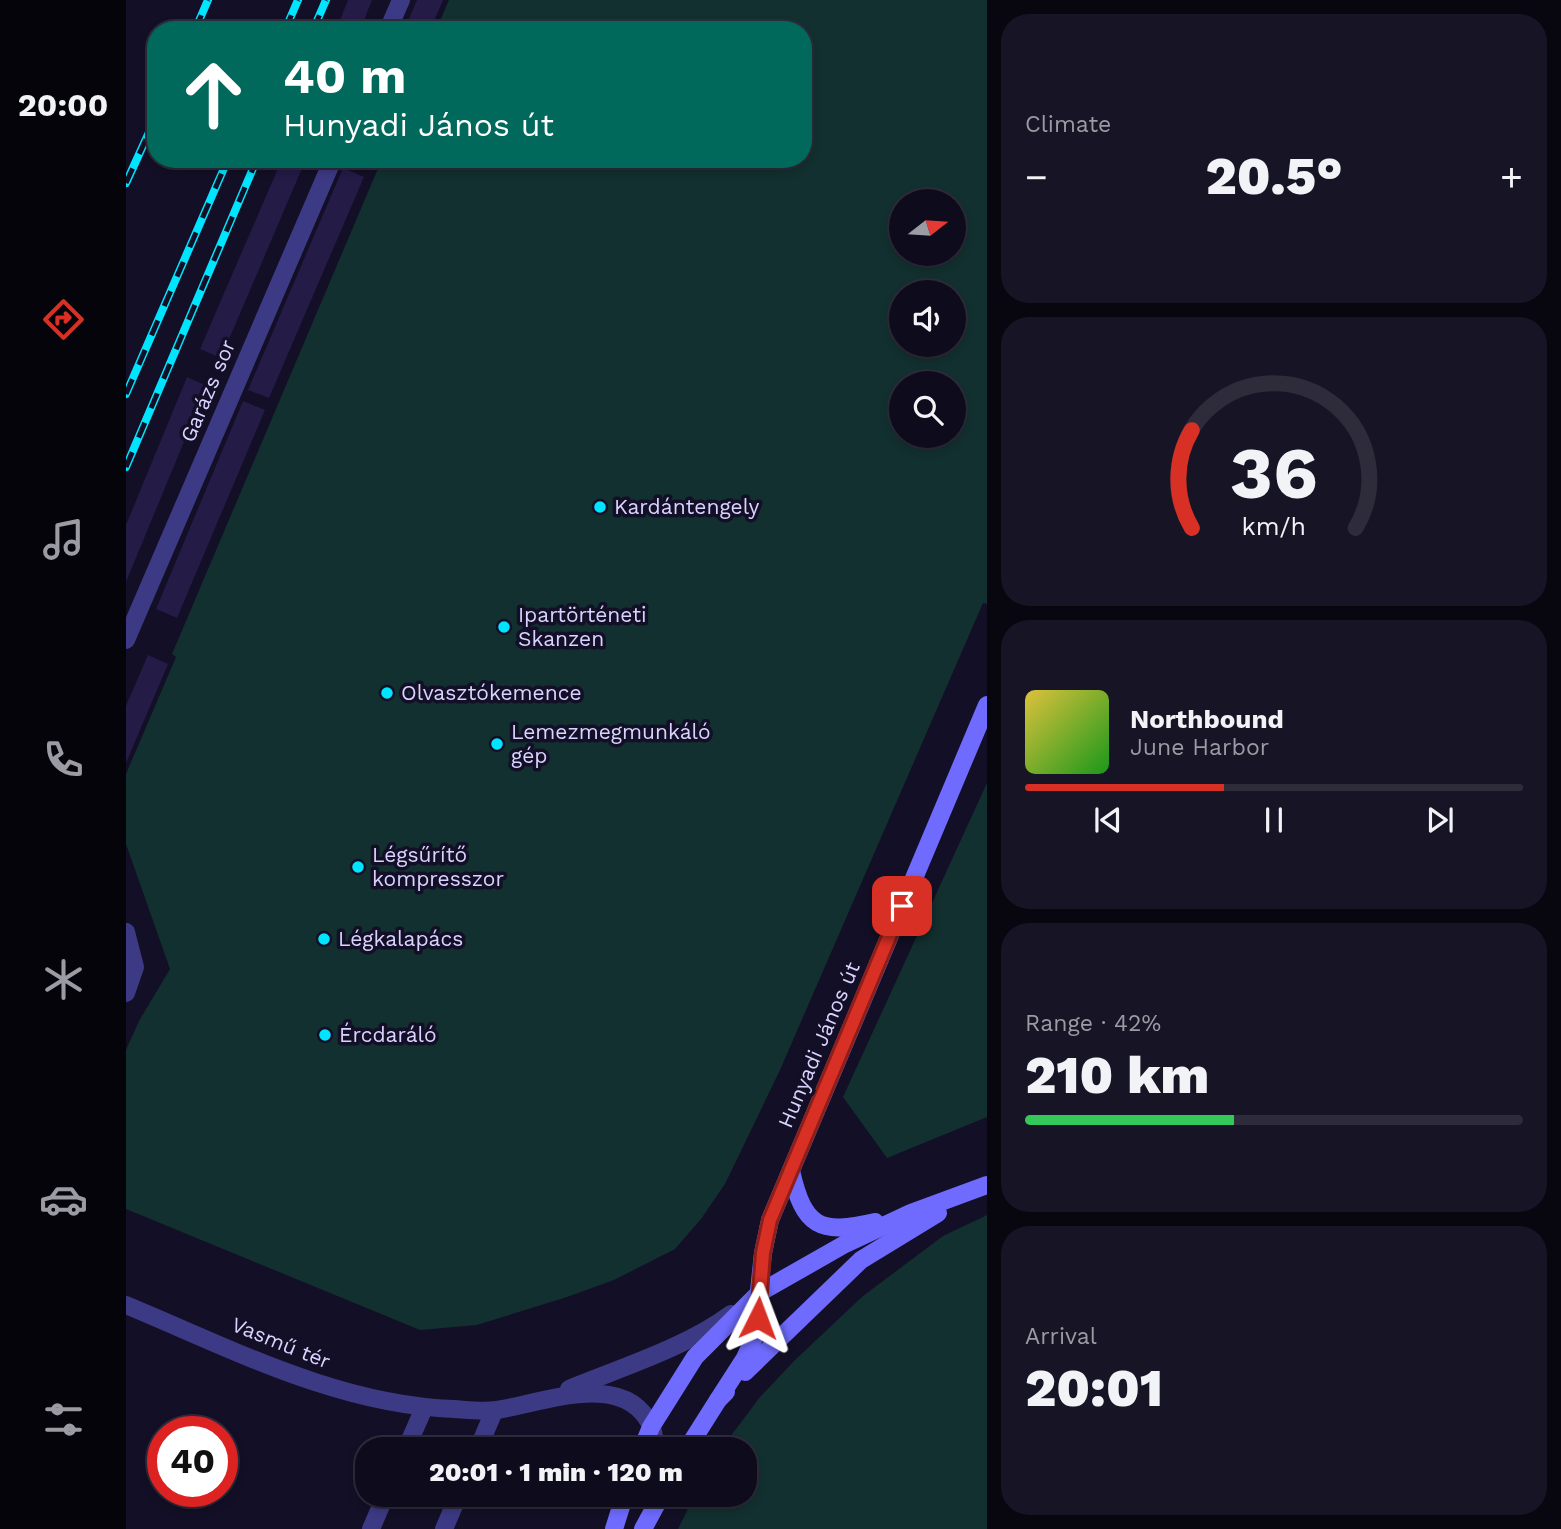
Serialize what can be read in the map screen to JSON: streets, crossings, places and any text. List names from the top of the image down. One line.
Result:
{"streets":{"street":["Garázs sor","Hunyadi János út","Vasmű tér"]},"places":["Kardántengely","Ipartörténeti Skanzen","Olvasztókemence","Lemezmegmunkáló gép","Légsűrítő kompresszor","Légkalapács","Ércdaráló"],"north":"right","page":{"tabs":"20:00","tile":["Climate",["Range · 42%","210 km"],["Arrival","20:01"]],"turn":["40 m","Hunyadi János út"],"heat":["−","20.5°","+"],"song":["Northbound","June Harbor"],"limit":"40","trip":"20:01 · 1 min · 120 m","gauge":["36","km/h"]}}
